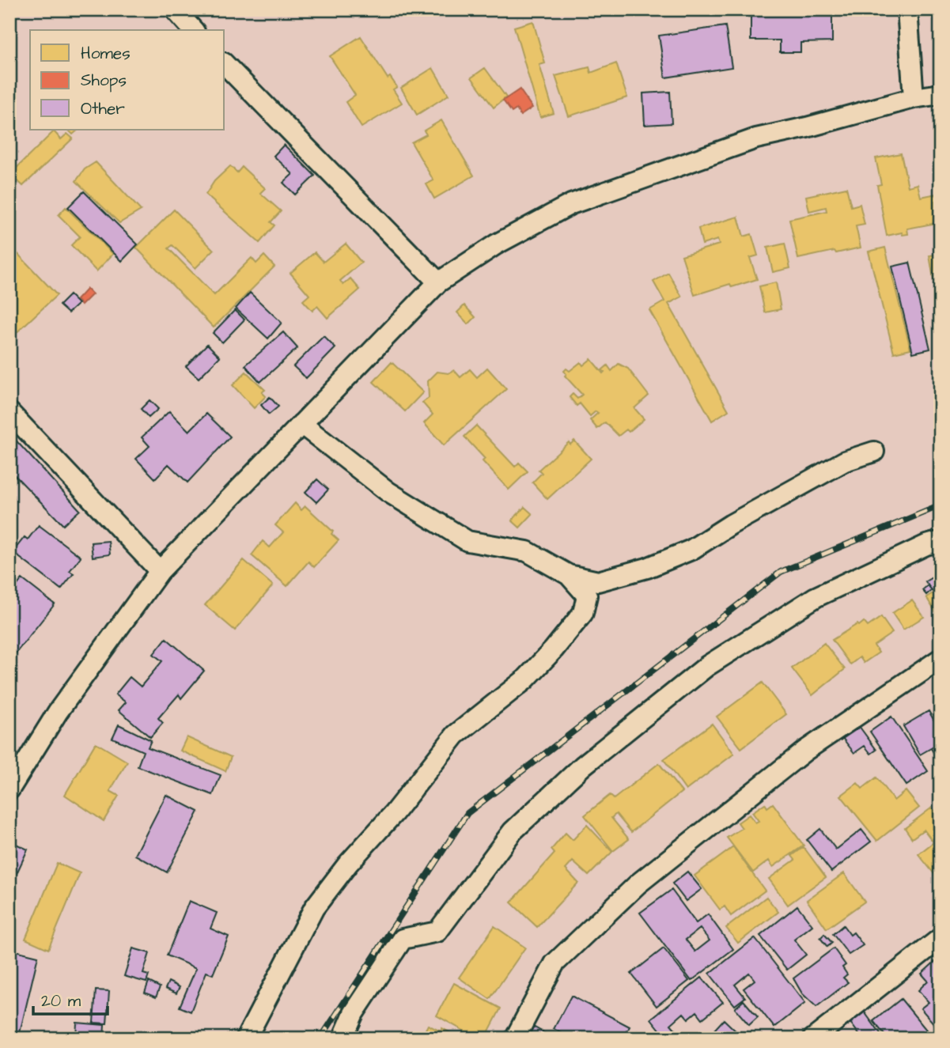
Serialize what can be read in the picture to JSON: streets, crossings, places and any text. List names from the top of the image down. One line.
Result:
{"legend":["Homes","Shops","Other"],"scale_bar":"20 m"}
